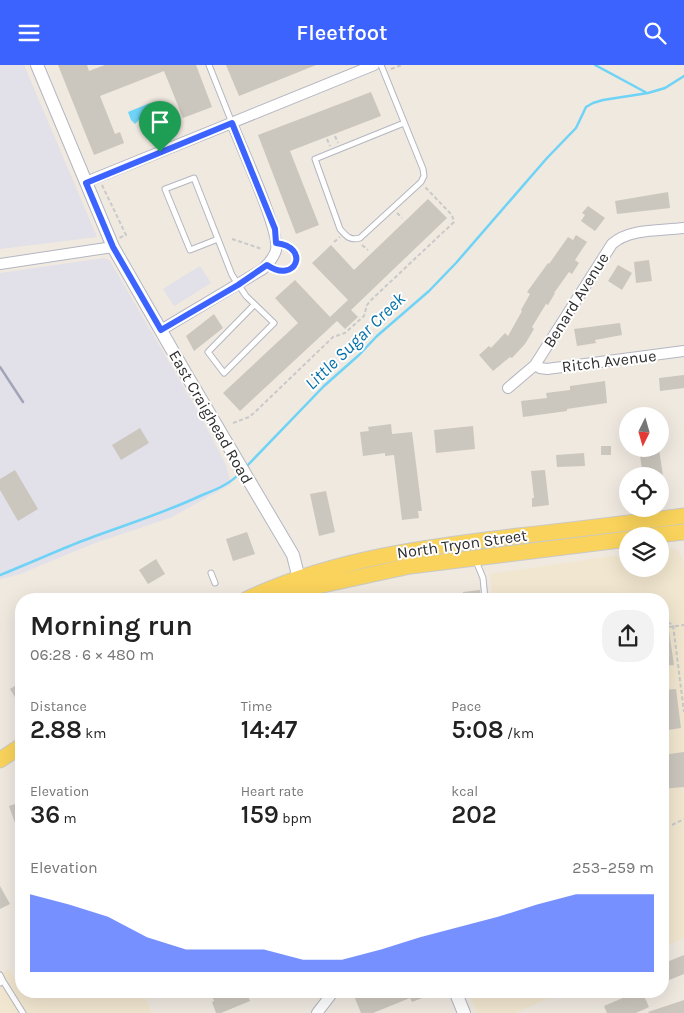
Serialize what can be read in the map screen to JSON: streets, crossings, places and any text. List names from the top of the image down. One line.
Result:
{"streets":{"main road":["North Tryon Street"],"street":["Benard Avenue","Ritch Avenue","East Craighead Road"]},"crossings":[["Benard Avenue","Ritch Avenue"],["East Craighead Road","North Tryon Street"]],"water":["Little Sugar Creek"],"north":"bottom","page":{"header":"Fleetfoot","heading":["Morning run","06:28 · 6 × 480 m"],"stats":[["Distance","2.88 km"],["Time","14:47"],["Pace","5:08 /km"],["Elevation","36 m"],["Heart rate","159 bpm"],["kcal","202"]],"chart":["Elevation","253–259 m"]}}
